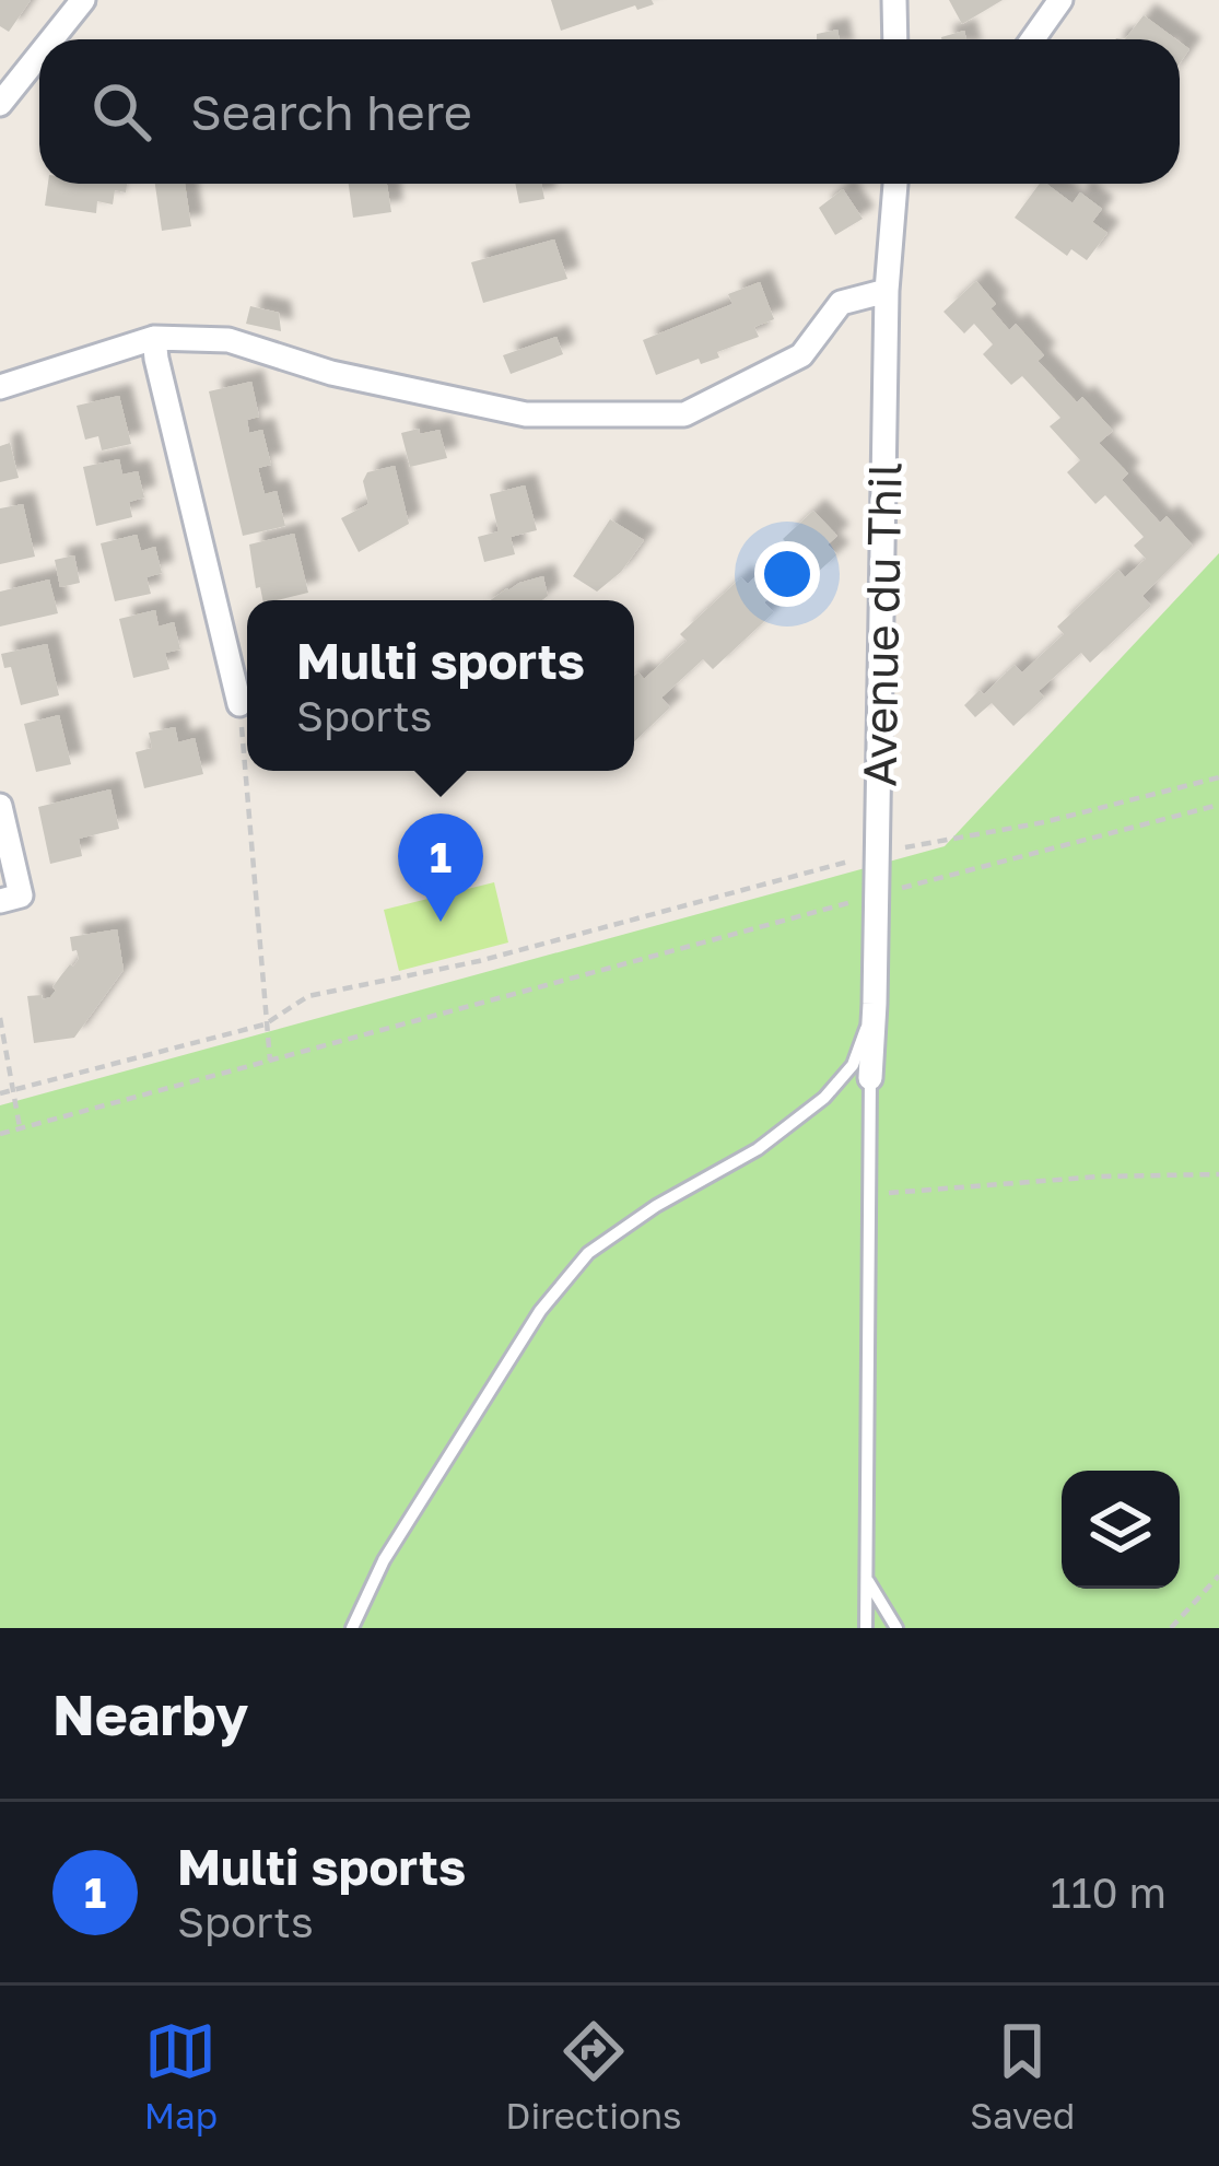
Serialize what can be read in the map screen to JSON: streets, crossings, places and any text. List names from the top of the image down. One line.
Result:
{"streets":{"street":["Avenue du Thil"]},"page":{"search":"Search here","popup":["Multi sports","Sports"],"pins":"1","heading":"Nearby","list":[{"mark":"1","name":"Multi sports","note":"Sports","value":"110 m"}],"nav":["Map","Directions","Saved"]}}
